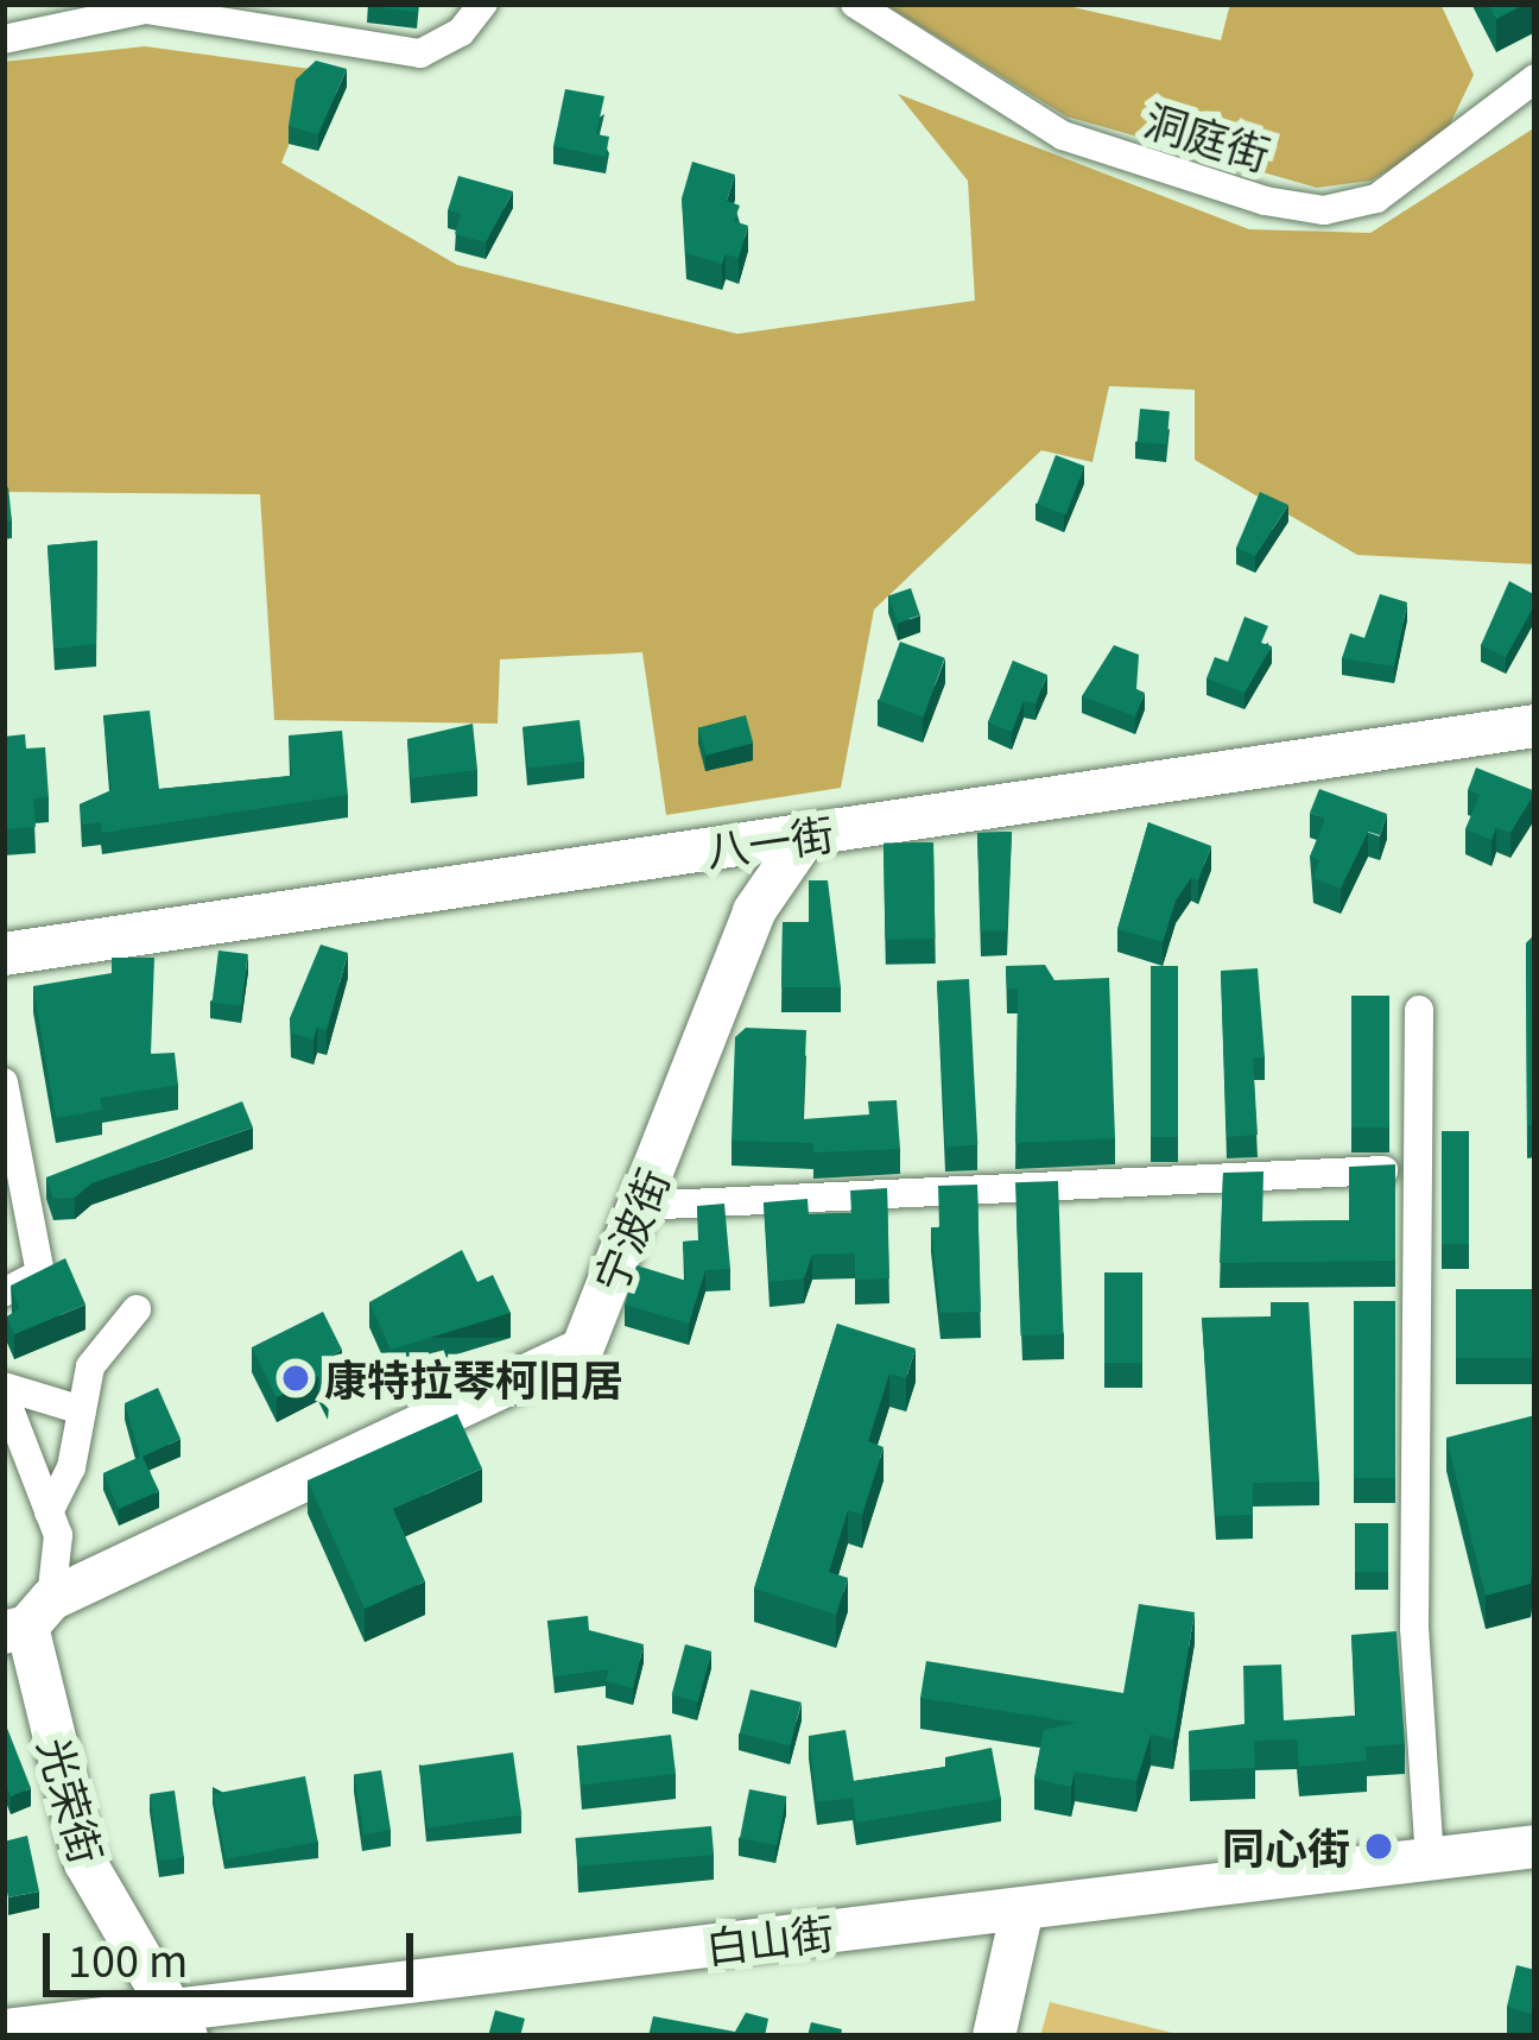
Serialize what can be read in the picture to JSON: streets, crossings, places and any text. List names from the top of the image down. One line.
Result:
{"streets":{"street":["洞庭街","八一街","宁波街","光荣街","白山街"]},"crossings":[["八一街","宁波街"],["宁波街","光荣街"],["光荣街","白山街"]],"places":["康特拉琴柯旧居","同心街"],"scale_bar":"100 m"}
